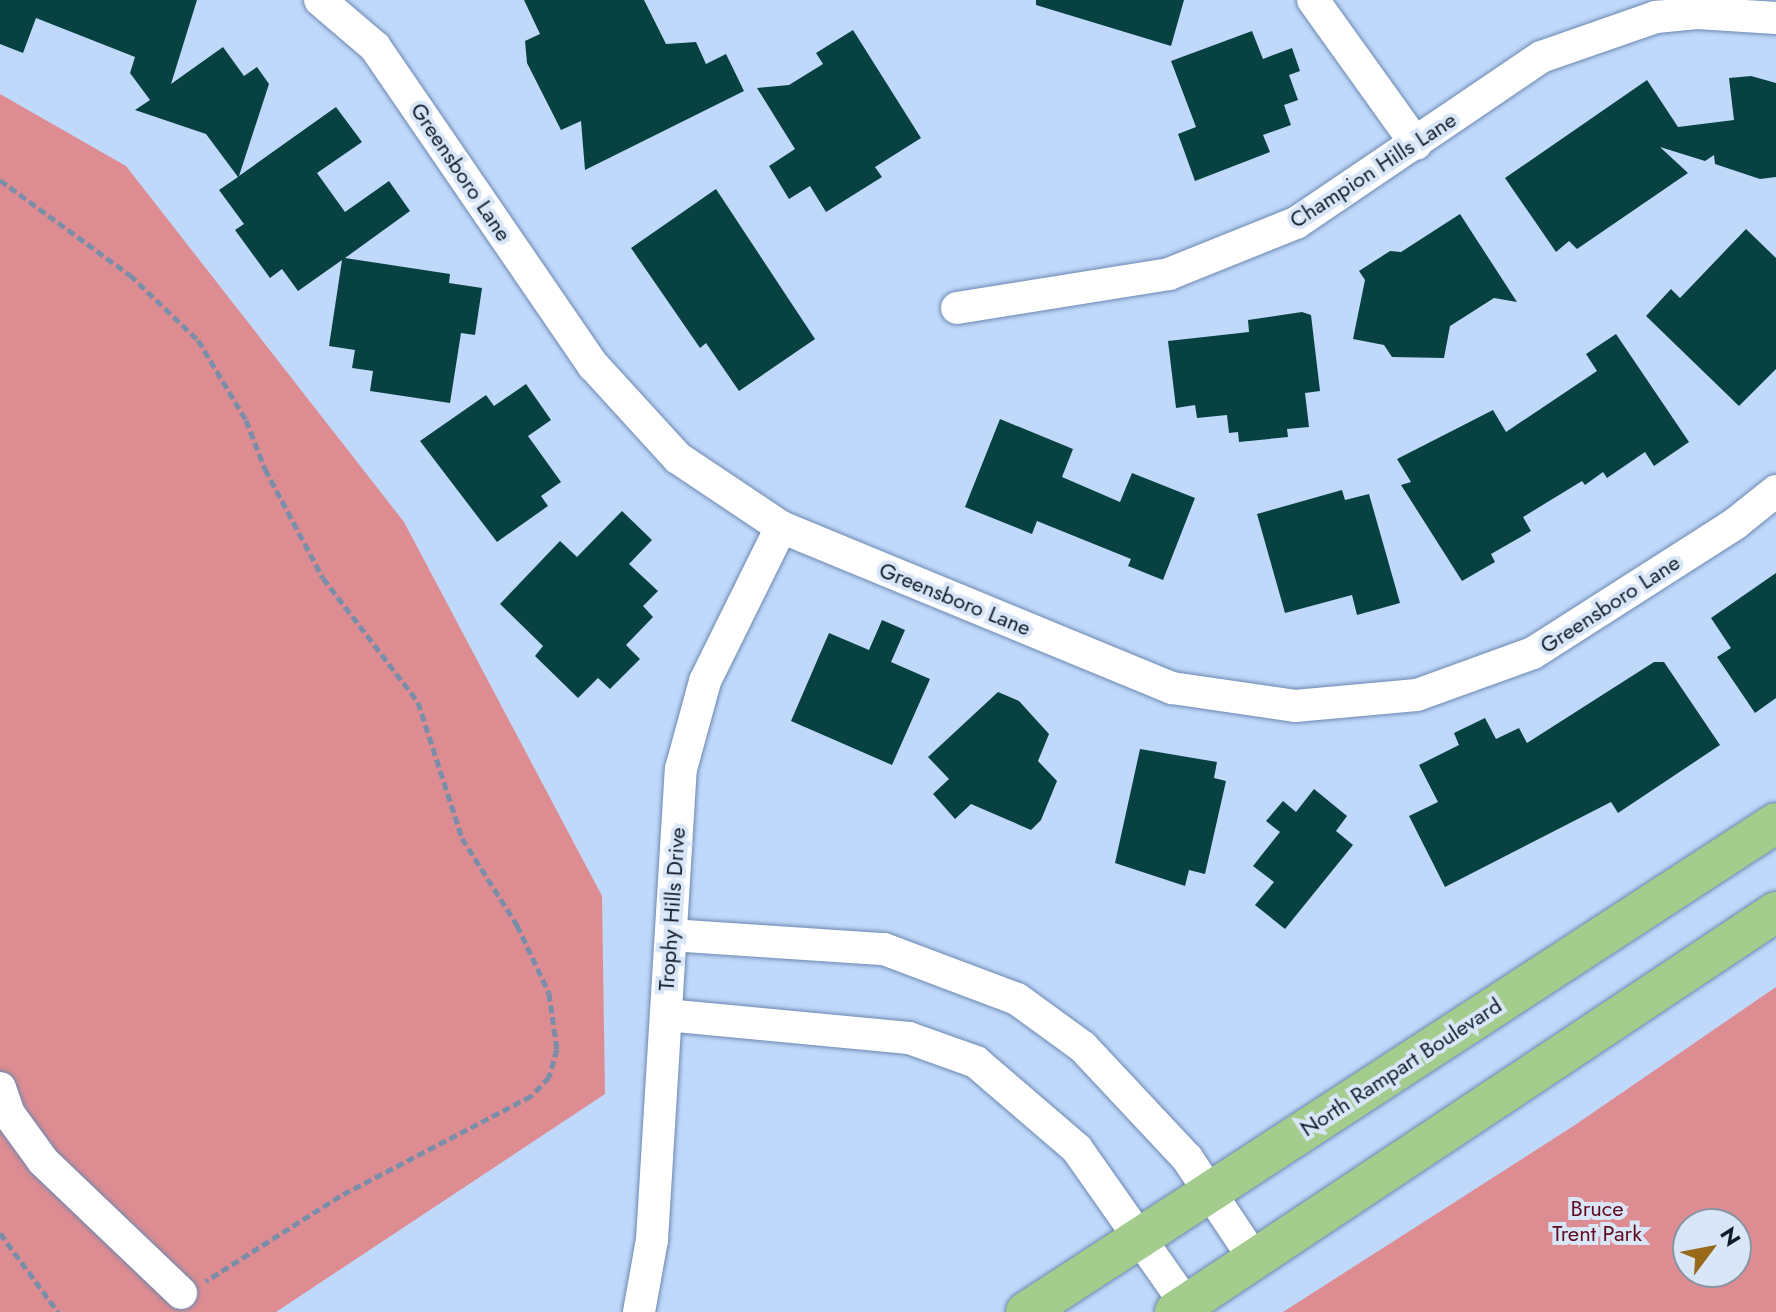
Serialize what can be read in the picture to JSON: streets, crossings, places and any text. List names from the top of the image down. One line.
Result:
{"streets":{"main road":["North Rampart Boulevard"],"street":["Champion Hills Lane","Greensboro Lane","Trophy Hills Drive"]},"crossings":[["Greensboro Lane","Trophy Hills Drive"]],"parks":["Bruce Trent Park"],"north":"top right"}
